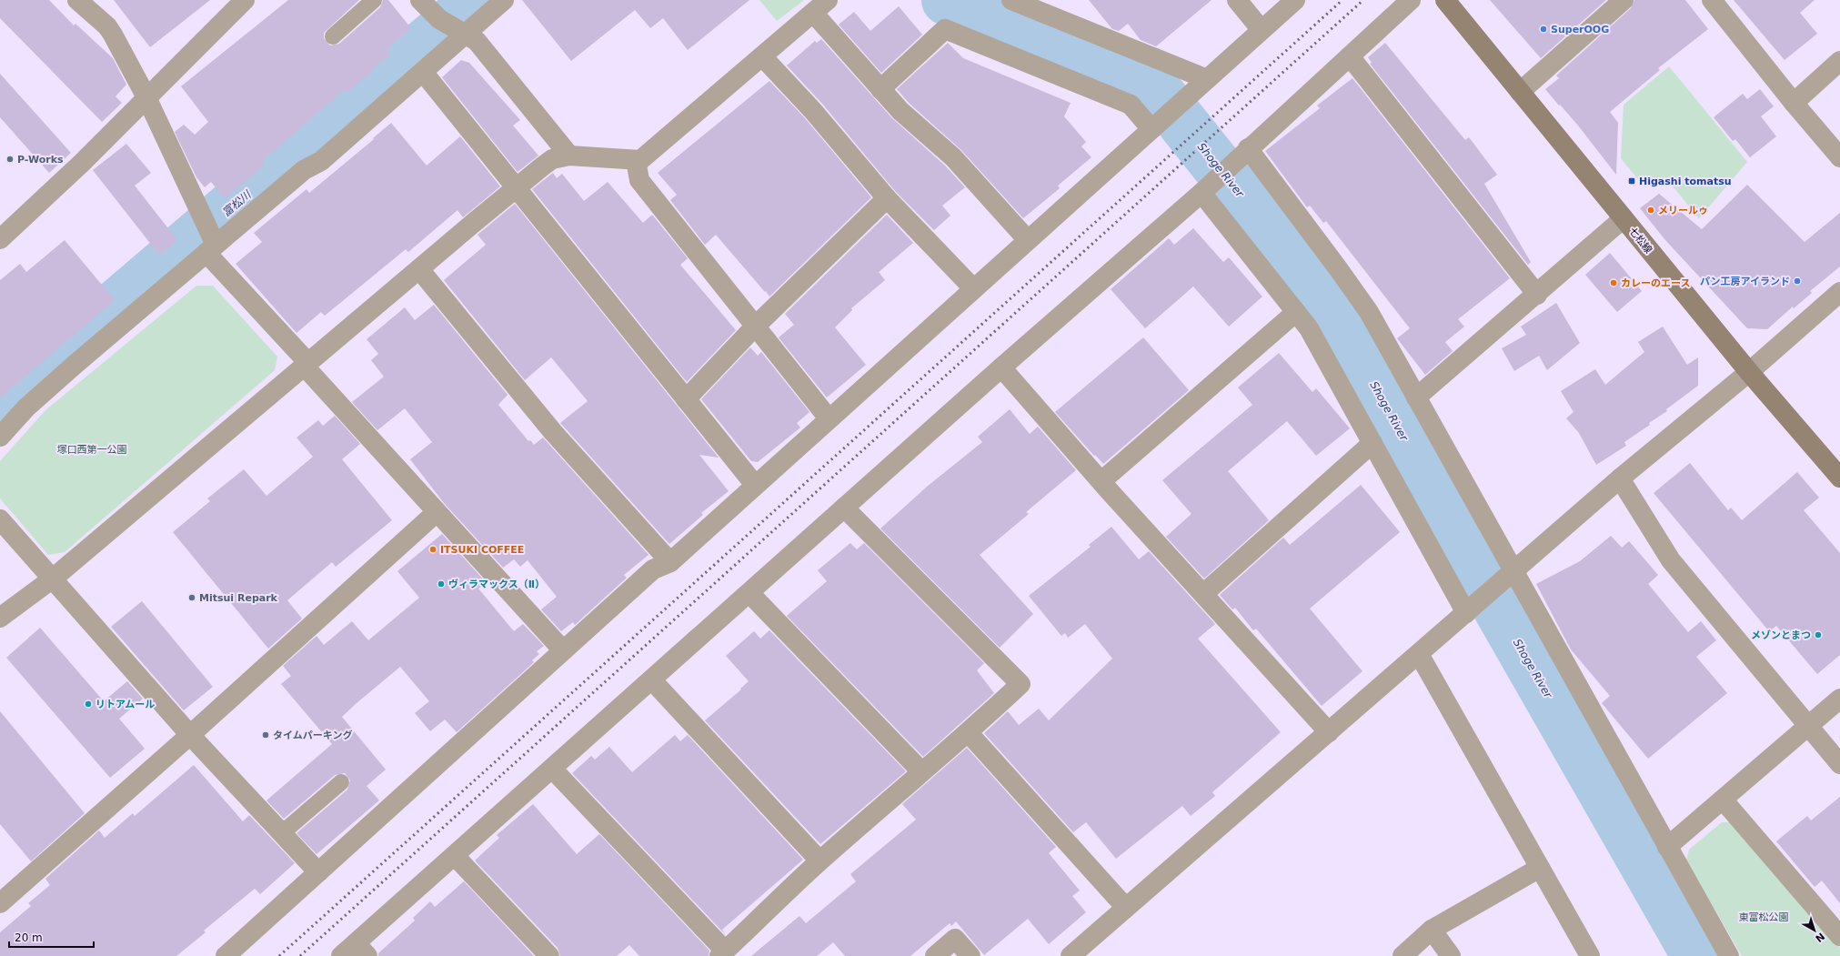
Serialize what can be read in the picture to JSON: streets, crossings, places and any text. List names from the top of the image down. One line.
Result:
{"streets":{"street":["七松線"]},"water":["Shoge River","富松川"],"parks":["塚口西第一公園","東富松公園"],"places":{"other":["SuperOOG","P-Works","メリールゥ","パン工房アイランド","カレーのエース","ITSUKI COFFEE","ヴィラマックス（Ⅱ）","Mitsui Repark","メゾンとまつ","リトアムール","タイムパーキング"],"transit":["Higashi tomatsu"]},"scale_bar":"20 m","north":"bottom right"}
